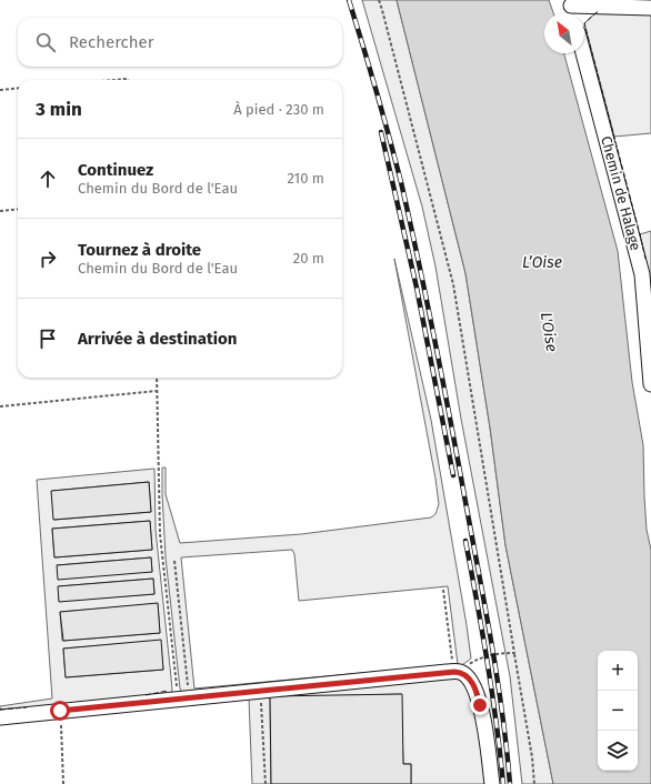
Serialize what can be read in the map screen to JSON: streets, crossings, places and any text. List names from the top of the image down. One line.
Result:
{"streets":{"street":["Chemin de Halage"]},"water":["L’Oise","L'Oise"],"north":"top left","page":{"search":"Rechercher","heading":["3 min","À pied · 230 m"],"list":[["Continuez","Chemin du Bord de l'Eau","210 m"],["Tournez à droite","Chemin du Bord de l'Eau","20 m"],"Arrivée à destination"],"map_buttons":["+","−"]}}
